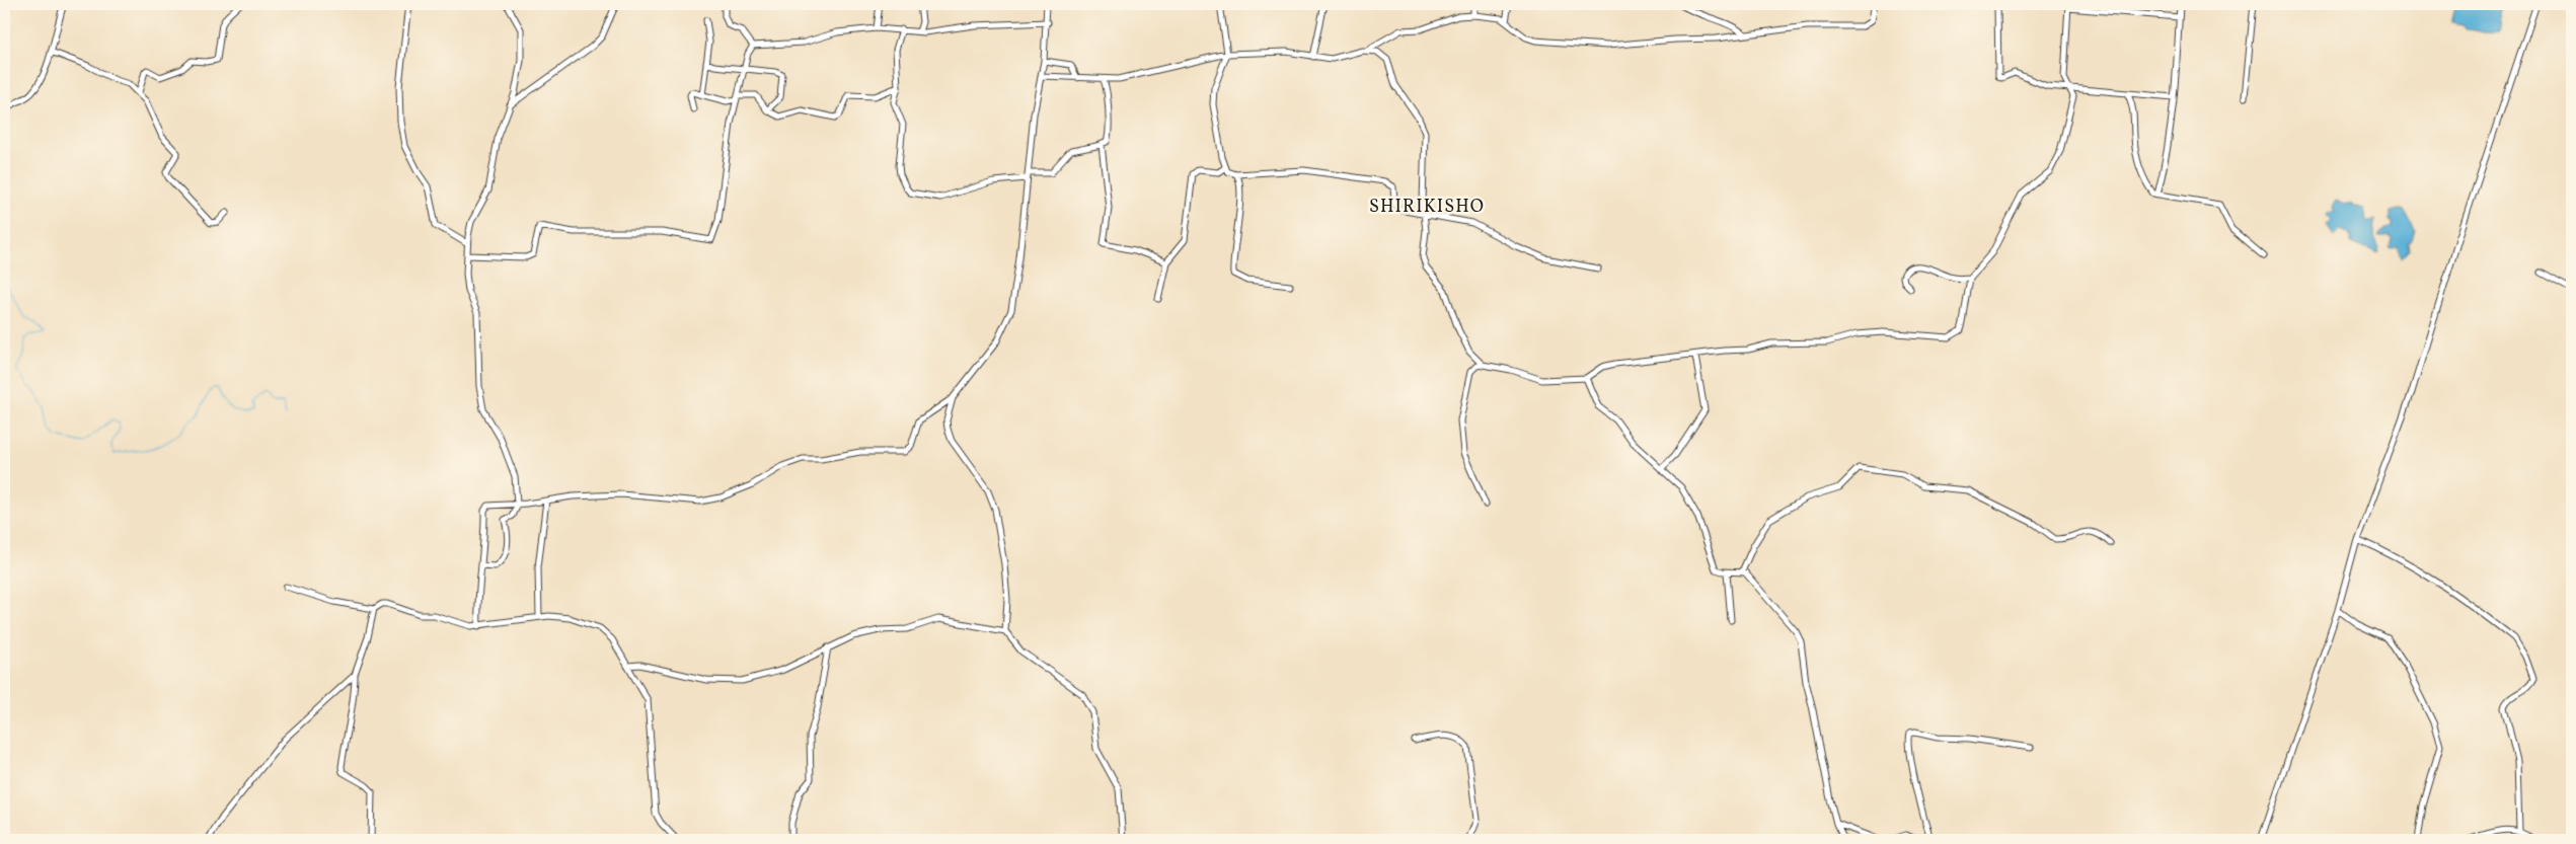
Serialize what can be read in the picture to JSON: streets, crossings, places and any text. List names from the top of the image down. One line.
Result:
{"districts":["SHIRIKISHO"]}
